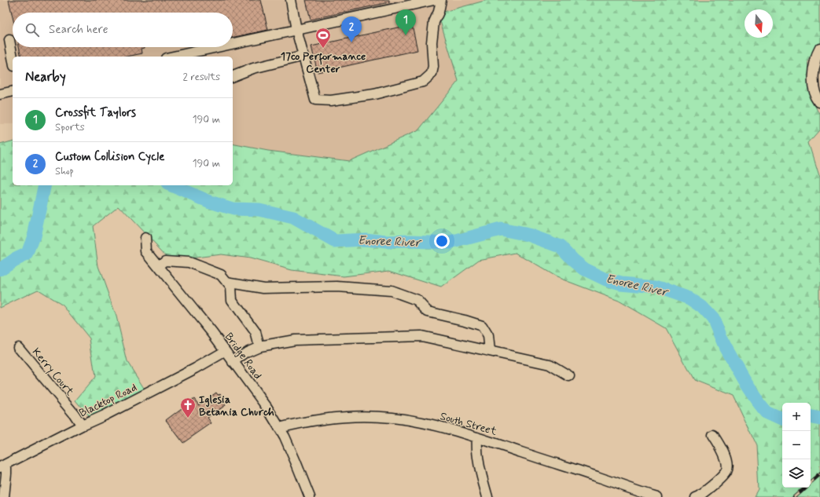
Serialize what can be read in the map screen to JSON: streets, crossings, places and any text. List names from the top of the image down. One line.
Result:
{"streets":{"street":["Bridge Road","Kerry Court","Blacktop Road","South Street"]},"crossings":[["Bridge Road","Blacktop Road"],["Bridge Road","South Street"],["Kerry Court","Blacktop Road"]],"water":["Enoree River"],"places":{"sports":["17co Performance Center"],"church":["Iglesia Betania Church"]},"north":"bottom","page":{"pins":["1","2"],"search":"Search here","heading":["Nearby","2 results"],"list":[{"mark":"1","name":"Crossfit Taylors","note":"Sports","value":"190 m"},{"mark":"2","name":"Custom Collision Cycle","note":"Shop","value":"190 m"}],"map_buttons":["+","−"]}}
